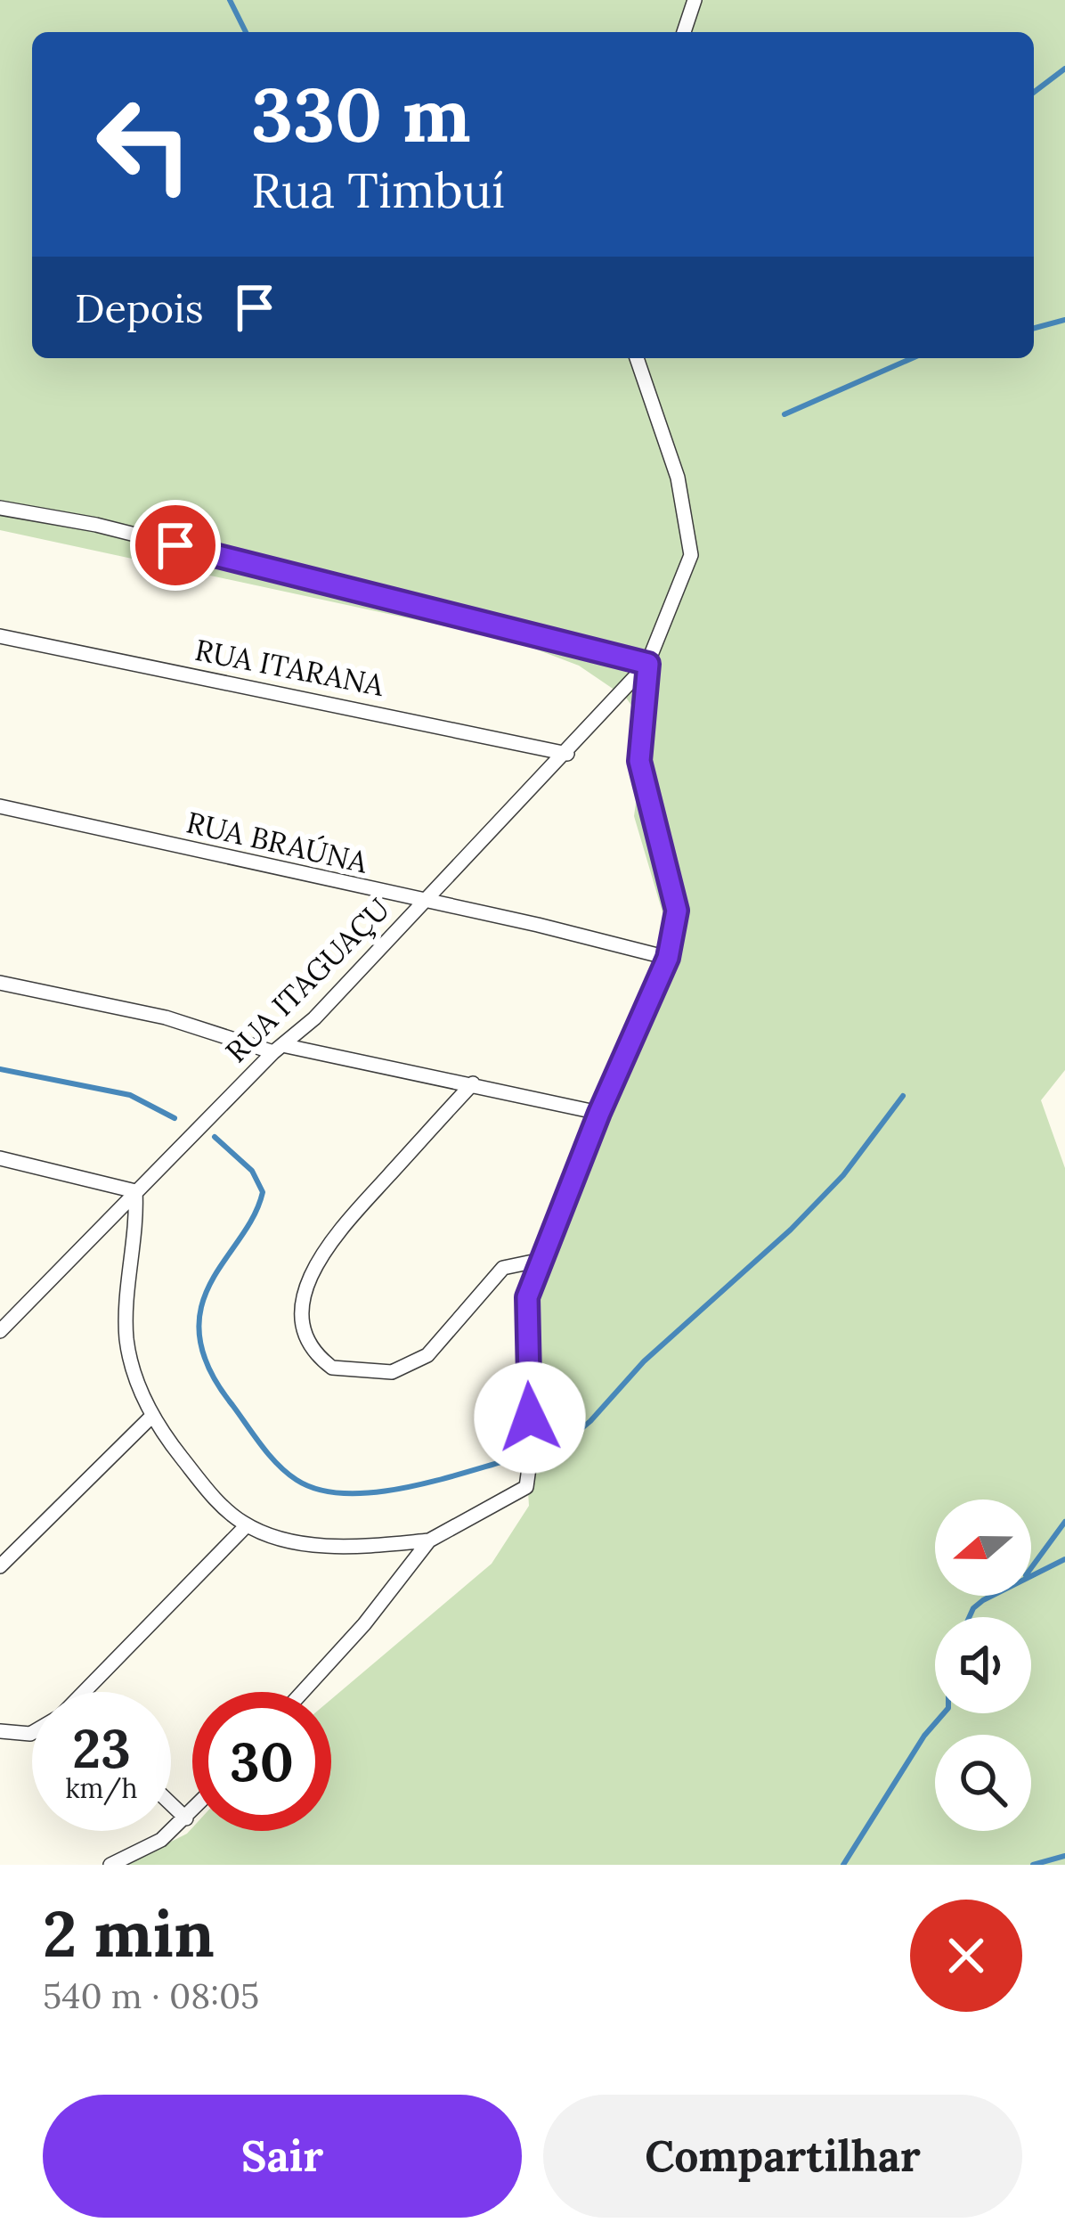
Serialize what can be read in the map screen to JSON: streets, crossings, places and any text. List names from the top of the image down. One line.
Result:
{"streets":{"street":["RUA ITARANA","RUA BRAÚNA","RUA ITAGUAÇU"]},"crossings":[["RUA ITARANA","RUA ITAGUAÇU"],["RUA BRAÚNA","RUA ITAGUAÇU"]],"north":"left","page":{"turn":["330 m","Rua Timbuí"],"then":"Depois","speed":"23 km/h","limit":"30","heading":["2 min","540 m · 08:05"],"buttons":["Sair","Compartilhar"]}}
